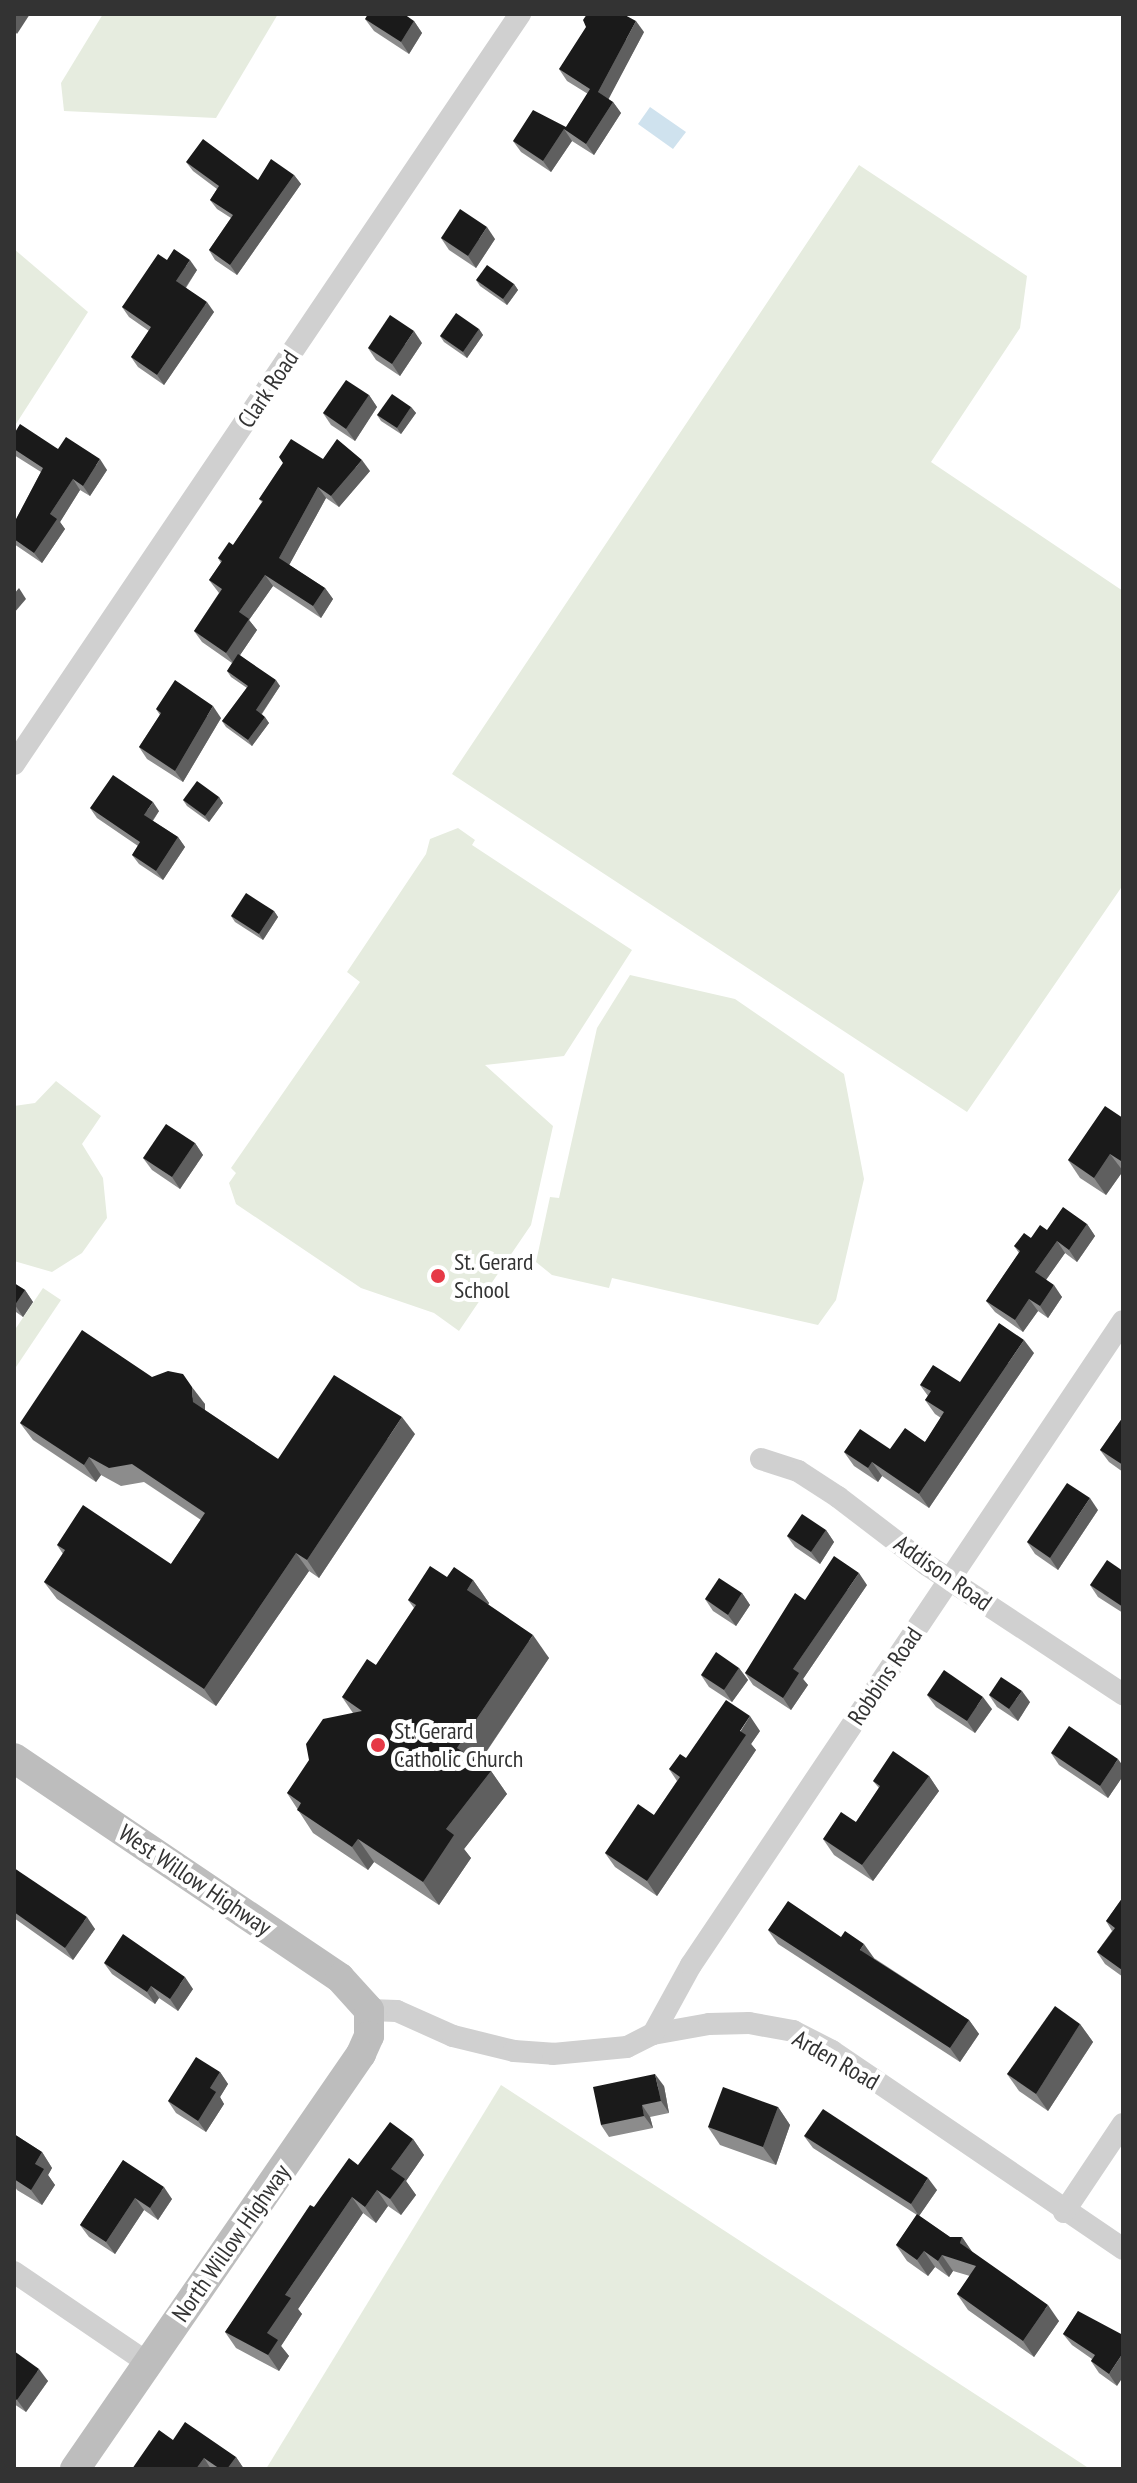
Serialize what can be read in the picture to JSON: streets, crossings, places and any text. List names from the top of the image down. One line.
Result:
{"streets":{"street":["Clark Road","Addison Road","Robbins Road","West Willow Highway","Arden Road","North Willow Highway"]},"crossings":[["Addison Road","Robbins Road"],["Robbins Road","Arden Road"],["West Willow Highway","Arden Road"],["West Willow Highway","North Willow Highway"],["Arden Road","North Willow Highway"]],"places":["St. Gerard School","St. Gerard Catholic Church"]}
